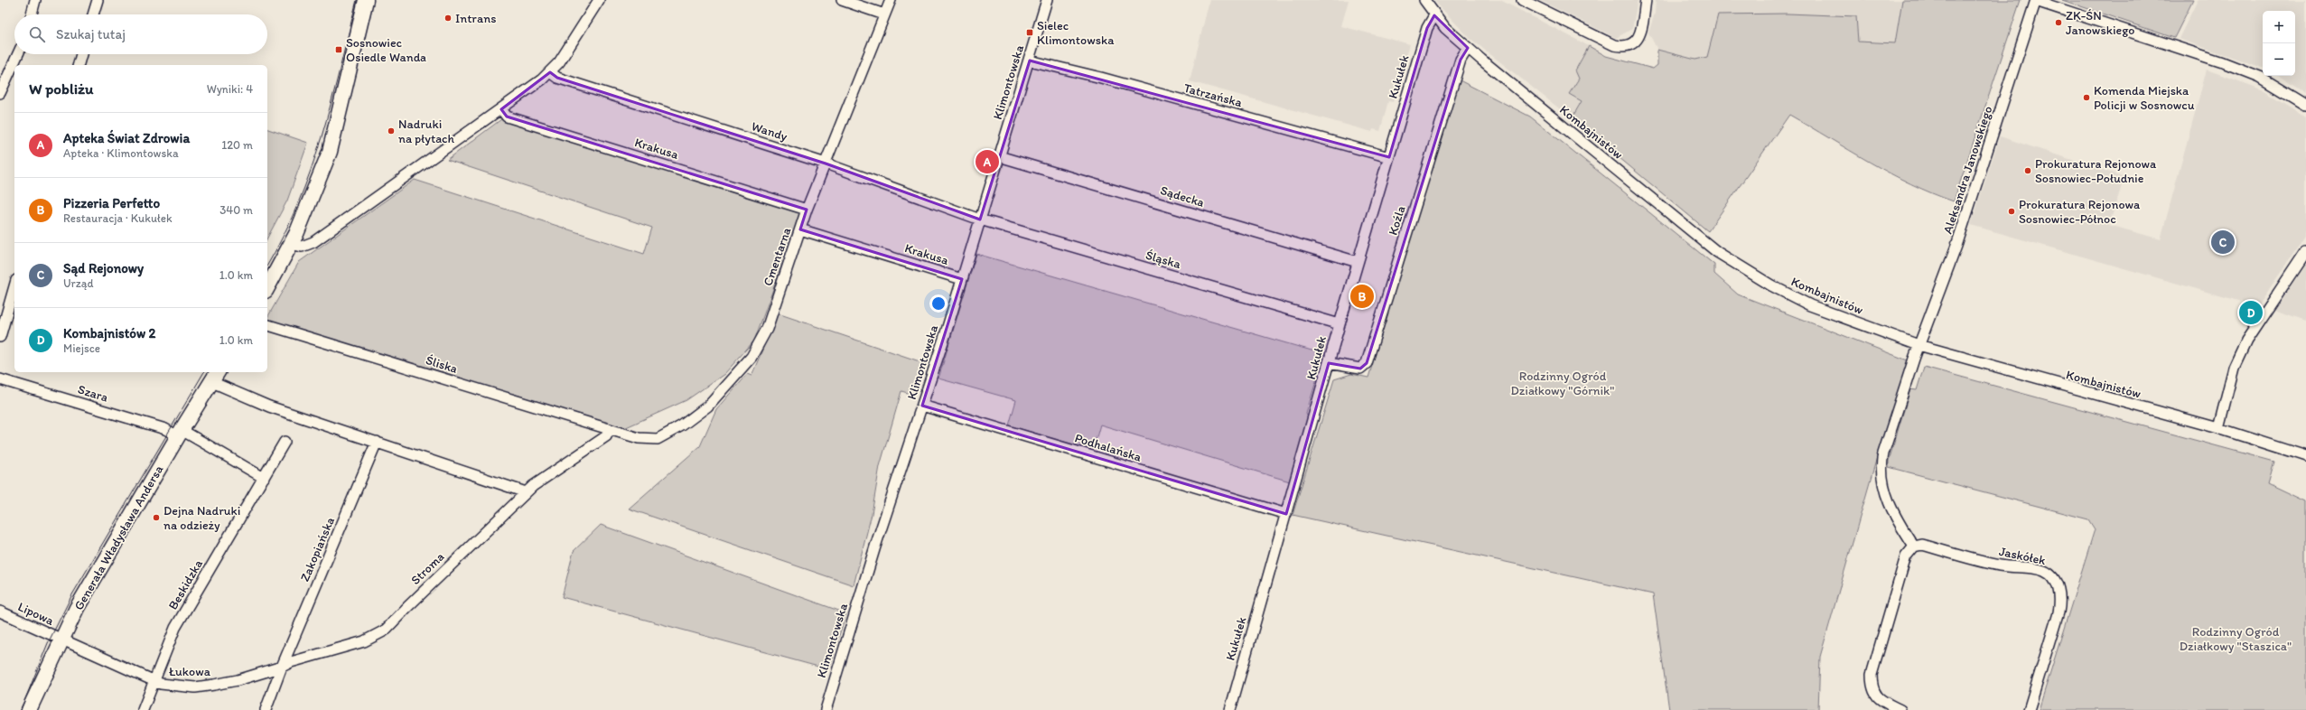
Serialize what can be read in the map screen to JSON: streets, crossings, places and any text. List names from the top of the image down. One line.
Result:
{"streets":{"main road":["Generała Władysława Andersa"],"street":["Kukułek","Klimontowska","Tatrzańska","Wandy","Kombajnistów","Krakusa","Aleksandra Janowskiego","Sądecka","Koźla","Cmentarna","Śląska","Śliska","Szara","Podhalańska","Zakopiańska","Jaskółek","Stroma","Beskidzka","Lipowa","Łukowa"]},"crossings":[["Kukułek","Tatrzańska"],["Kukułek","Kombajnistów"],["Kukułek","Sądecka"],["Kukułek","Koźla"],["Kukułek","Śląska"],["Kukułek","Podhalańska"],["Klimontowska","Tatrzańska"],["Klimontowska","Wandy"],["Klimontowska","Krakusa"],["Klimontowska","Sądecka"],["Klimontowska","Śląska"],["Klimontowska","Podhalańska"],["Wandy","Cmentarna"],["Wandy","Śląska"],["Kombajnistów","Aleksandra Janowskiego"],["Kombajnistów","Koźla"],["Krakusa","Cmentarna"],["Cmentarna","Śliska"],["Cmentarna","Stroma"],["Śliska","Stroma"],["Szara","Generała Władysława Andersa"],["Generała Władysława Andersa","Lipowa"],["Generała Władysława Andersa","Łukowa"],["Zakopiańska","Stroma"],["Zakopiańska","Łukowa"],["Stroma","Łukowa"],["Beskidzka","Łukowa"],["Lipowa","Łukowa"]],"parks":["Rodzinny Ogród Działkowy \"Górnik\"","Rodzinny Ogród Działkowy \"Staszica\""],"places":{"other":["Intrans","ZK-ŚN Janowskiego","Komenda Miejska Policji w Sosnowcu","Nadruki na płytach","Prokuratura Rejonowa Sosnowiec-Południe","Prokuratura Rejonowa Sosnowiec-Północ","Dejna Nadruki na odzieży"],"transit":["Sielec Klimontowska","Sosnowiec Osiedle Wanda"]},"page":{"map_buttons":["+","−"],"search":"Szukaj tutaj","heading":["W pobliżu","Wyniki: 4"],"list":[{"mark":"A","name":"Apteka Świat Zdrowia","note":"Apteka · Klimontowska","value":"120 m"},{"mark":"B","name":"Pizzeria Perfetto","note":"Restauracja · Kukułek","value":"340 m"},{"mark":"C","name":"Sąd Rejonowy","note":"Urząd","value":"1.0 km"},{"mark":"D","name":"Kombajnistów 2","note":"Miejsce","value":"1.0 km"}],"pins":["A","C","B","D"]}}
